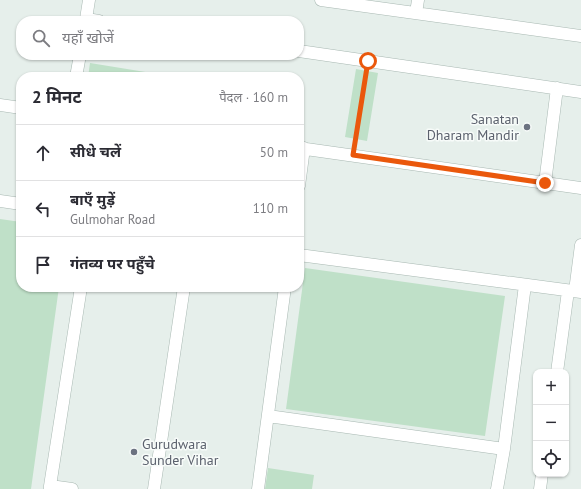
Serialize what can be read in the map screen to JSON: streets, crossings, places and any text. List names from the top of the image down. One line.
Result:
{"places":["Sanatan Dharam Mandir","Gurudwara Sunder Vihar"],"page":{"search":"यहाँ खोजें","heading":["2 मिनट","पैदल · 160 m"],"list":[["सीधे चलें","50 m"],["बाएँ मुड़ें","Gulmohar Road","110 m"],"गंतव्य पर पहुँचे"],"map_buttons":["+","−"]}}
